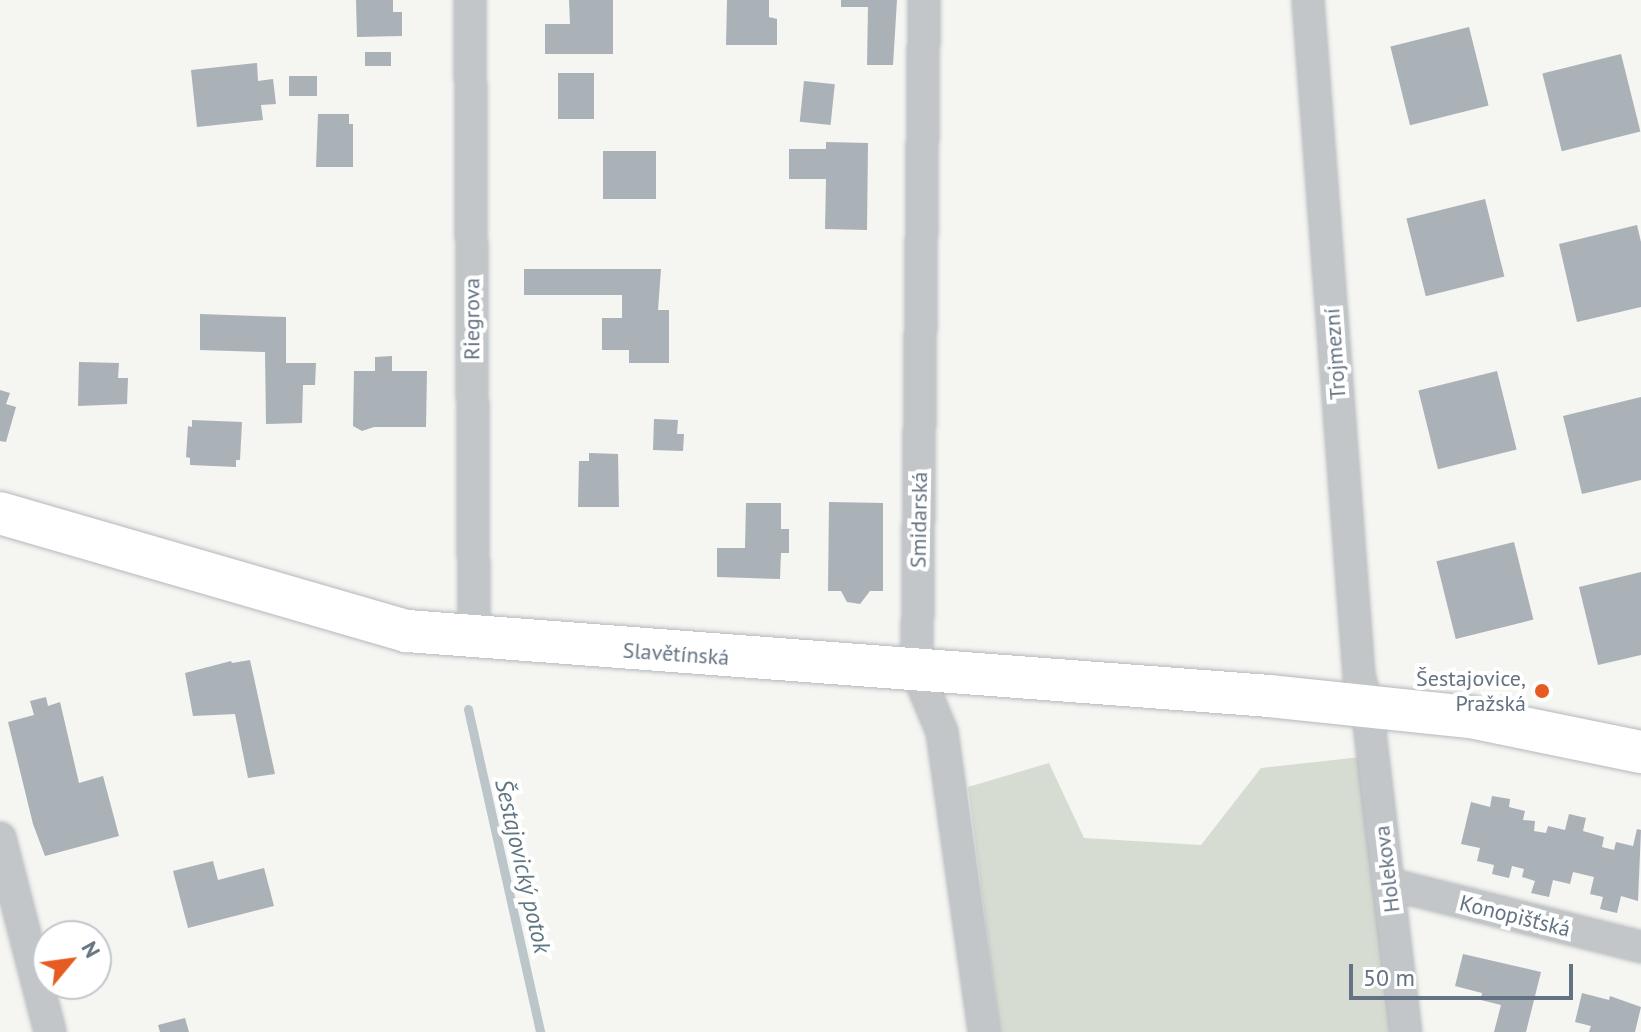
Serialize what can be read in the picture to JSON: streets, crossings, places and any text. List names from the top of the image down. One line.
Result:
{"streets":{"street":["Riegrova","Trojmezní","Smidarská","Slavětínská","Holekova","Konopišťská"]},"crossings":[["Riegrova","Slavětínská"],["Trojmezní","Slavětínská"],["Trojmezní","Holekova"],["Smidarská","Slavětínská"],["Slavětínská","Holekova"],["Holekova","Konopišťská"]],"water":["Šestajovický potok"],"places":["Šestajovice, Pražská"],"scale_bar":"50 m","north":"top right"}
